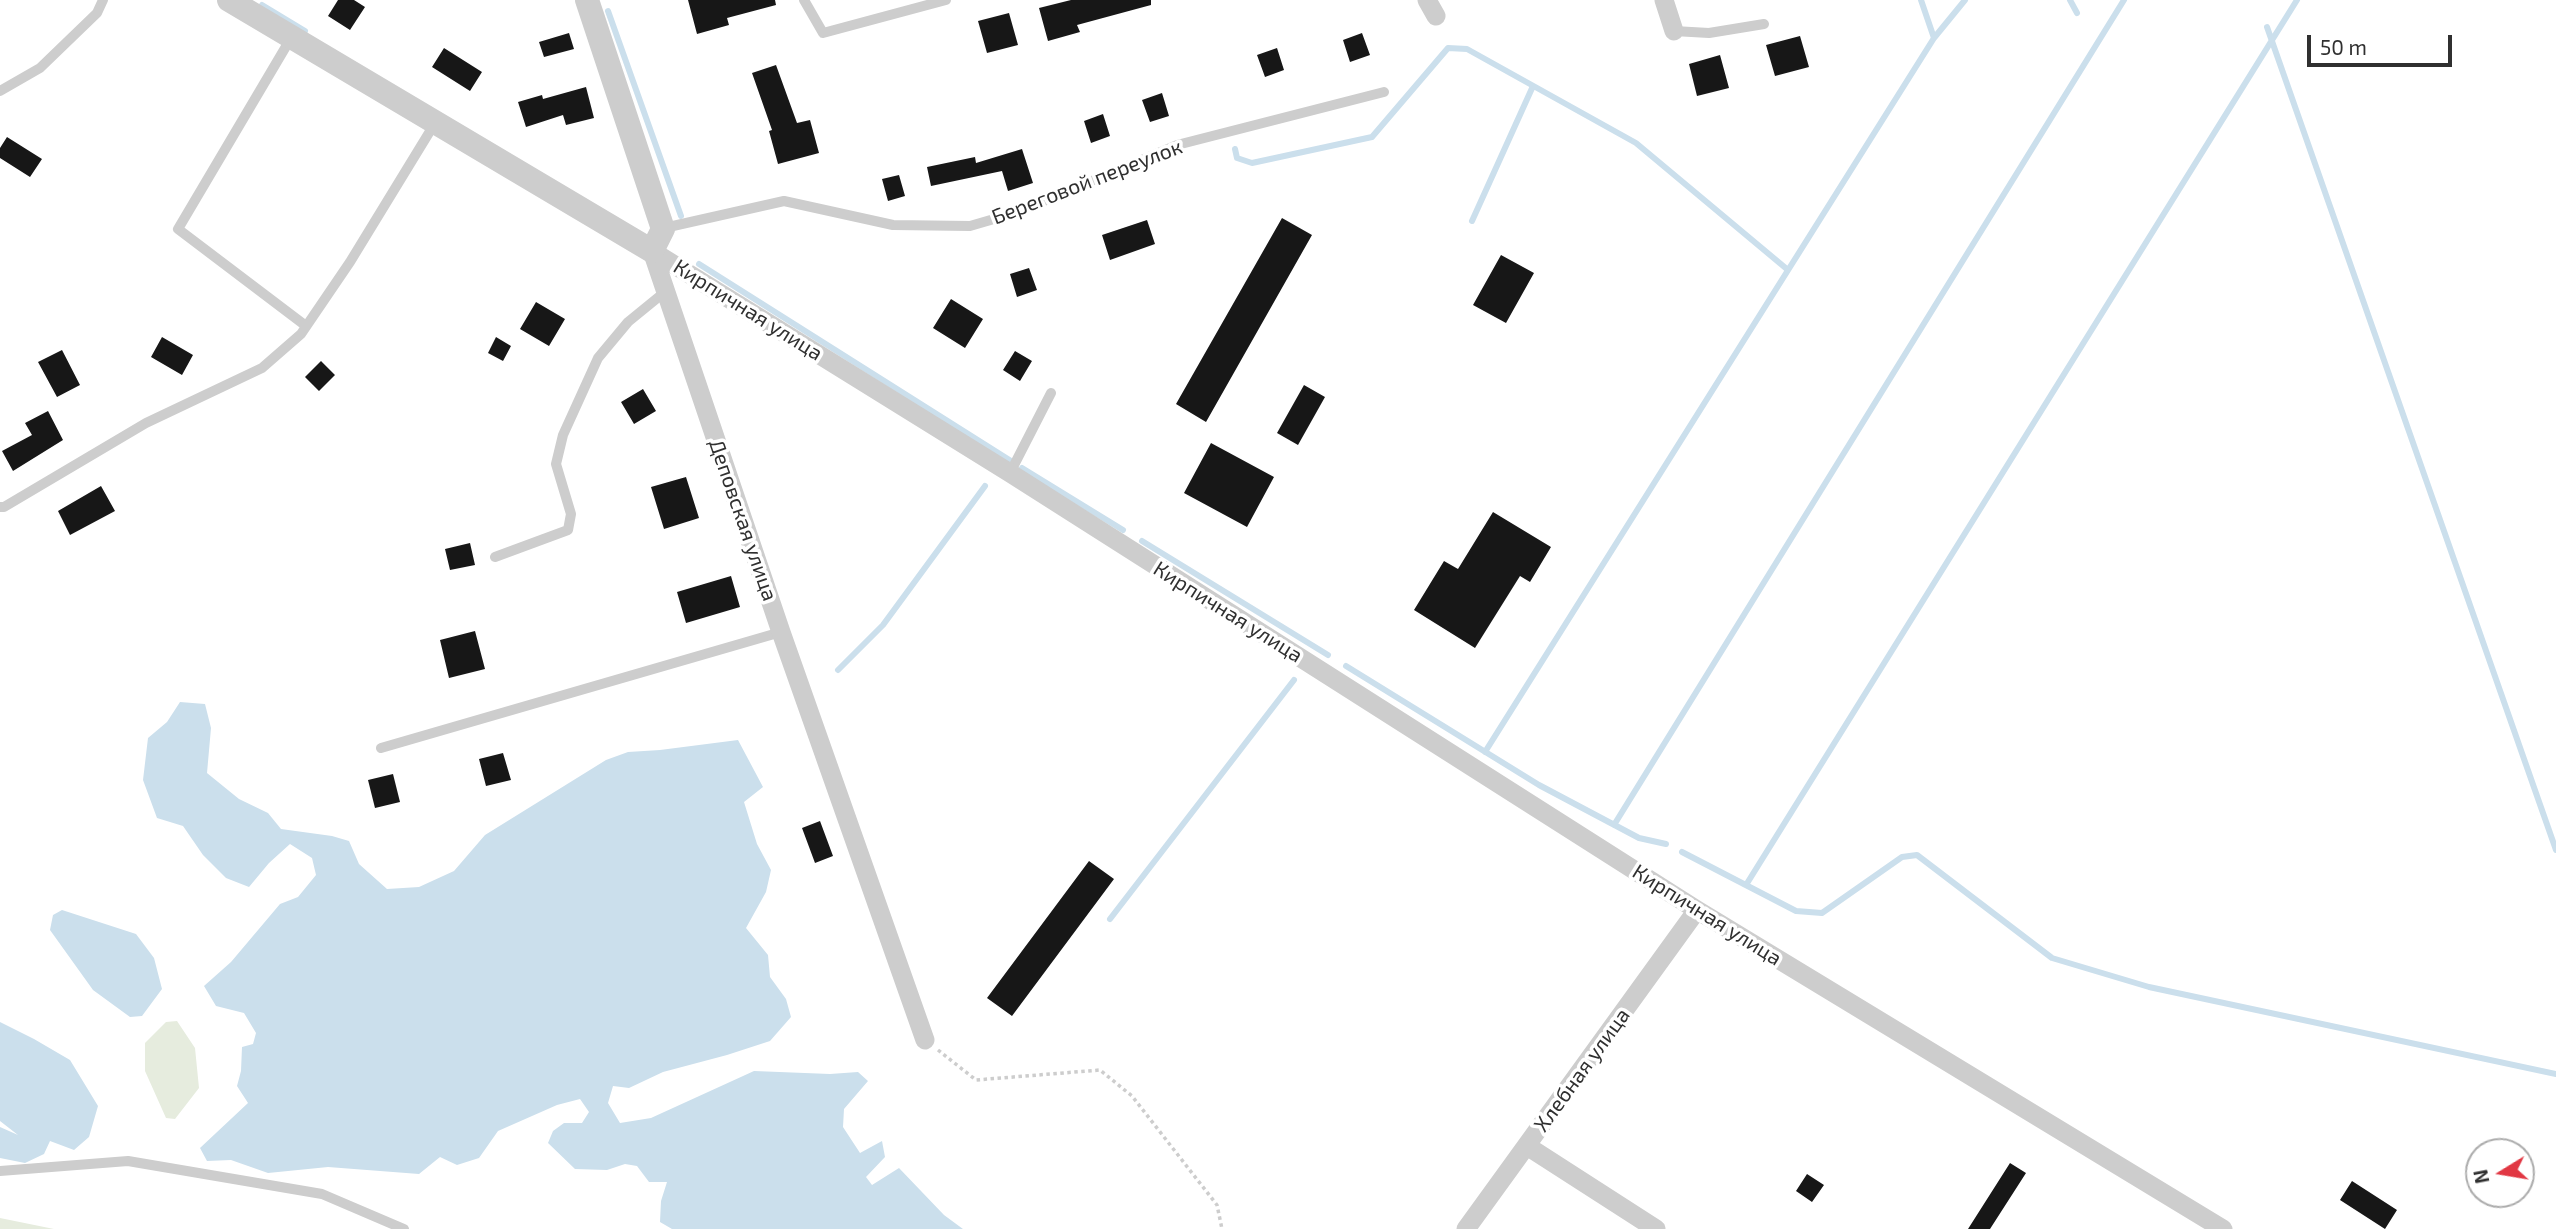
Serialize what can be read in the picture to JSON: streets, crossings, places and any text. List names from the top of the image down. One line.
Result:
{"streets":{"street":["Кирпичная улица","Деповская улица","Хлебная улица"],"lane":["Береговой переулок"]},"crossings":[["Кирпичная улица","Деповская улица"],["Кирпичная улица","Хлебная улица"]],"scale_bar":"50 m","north":"left"}
